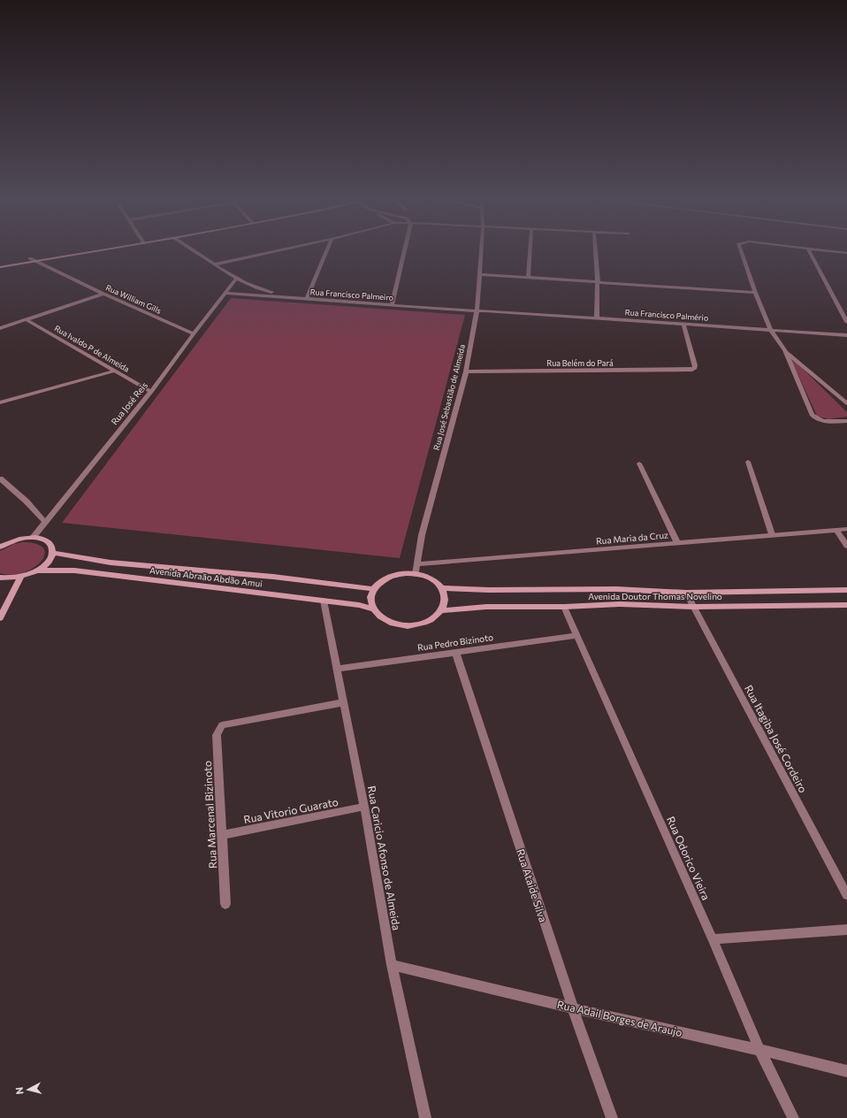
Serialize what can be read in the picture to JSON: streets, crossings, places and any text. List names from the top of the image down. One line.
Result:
{"streets":{"main road":["Avenida Abraão Abdão Amui","Avenida Doutor Thomas Novelino"],"street":["Rua Francisco Palmeiro","Rua William Gills","Rua Francisco Palmério","Rua Ivaldo P de Almeida","Rua Belém do Pará","Rua José Sebastião de Almeida","Rua José Reis","Rua Maria da Cruz","Rua Pedro Bizinoto","Rua Itagiba José Cordeiro","Rua Vitorio Guarato","Rua Marcenal Bizinoto","Rua Caricio Afonso de Almeida","Rua Odorico Vieira","Rua Ataide Silva","Rua Adail Borges de Araujo"]},"crossings":[["Rua Francisco Palmeiro","Rua Francisco Palmério"],["Rua Francisco Palmeiro","Rua José Sebastião de Almeida"],["Rua Francisco Palmeiro","Rua José Reis"],["Rua William Gills","Rua José Reis"],["Rua Francisco Palmério","Rua Belém do Pará"],["Rua Ivaldo P de Almeida","Rua José Reis"],["Rua Belém do Pará","Rua José Sebastião de Almeida"],["Rua José Sebastião de Almeida","Rua Maria da Cruz"],["Rua José Sebastião de Almeida","Avenida Abraão Abdão Amui"],["Rua José Sebastião de Almeida","Avenida Doutor Thomas Novelino"],["Avenida Abraão Abdão Amui","Avenida Doutor Thomas Novelino"],["Avenida Abraão Abdão Amui","Rua Caricio Afonso de Almeida"],["Avenida Doutor Thomas Novelino","Rua Itagiba José Cordeiro"],["Avenida Doutor Thomas Novelino","Rua Odorico Vieira"],["Rua Pedro Bizinoto","Rua Caricio Afonso de Almeida"],["Rua Pedro Bizinoto","Rua Odorico Vieira"],["Rua Pedro Bizinoto","Rua Ataide Silva"],["Rua Vitorio Guarato","Rua Marcenal Bizinoto"],["Rua Vitorio Guarato","Rua Caricio Afonso de Almeida"],["Rua Marcenal Bizinoto","Rua Caricio Afonso de Almeida"],["Rua Caricio Afonso de Almeida","Rua Adail Borges de Araujo"],["Rua Odorico Vieira","Rua Adail Borges de Araujo"],["Rua Ataide Silva","Rua Adail Borges de Araujo"]],"north":"left"}
